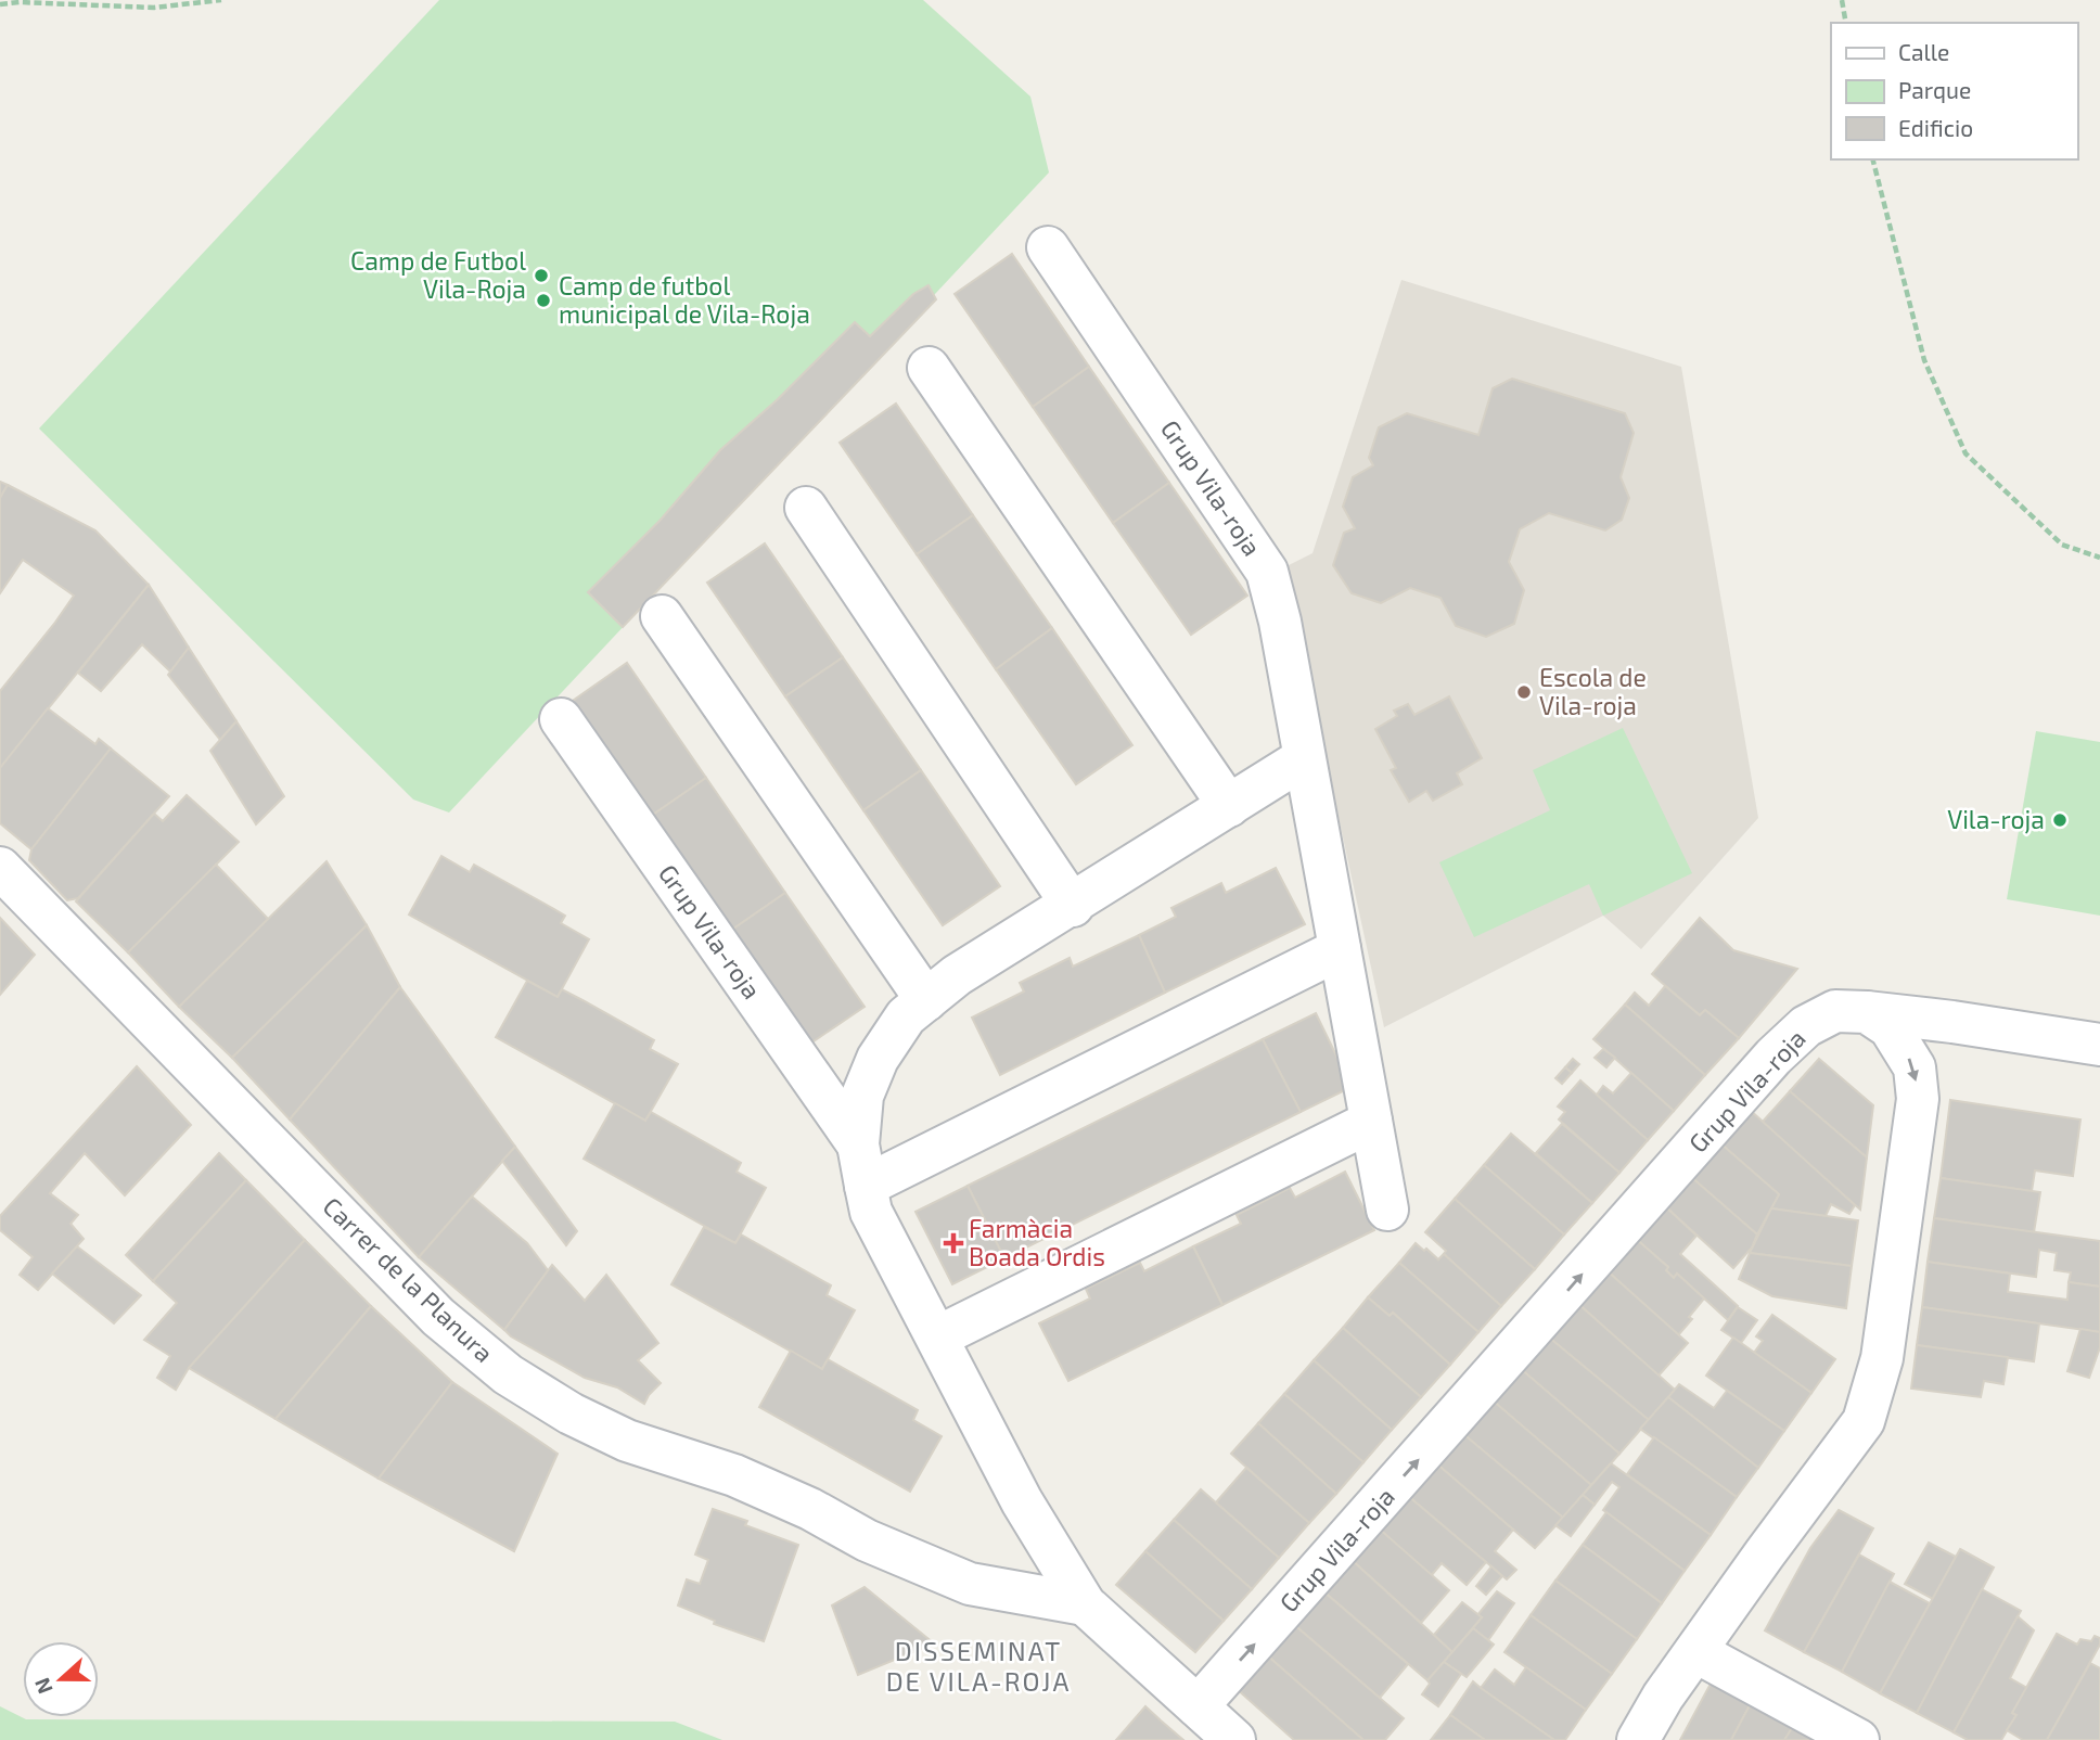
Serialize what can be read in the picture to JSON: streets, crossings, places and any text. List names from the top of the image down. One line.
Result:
{"streets":{"street":["Grup Vila-roja","Carrer de la Planura"]},"crossings":[["Grup Vila-roja","Carrer de la Planura"]],"districts":["DISSEMINAT DE VILA-ROJA"],"places":{"other":["Camp de Futbol Vila-Roja","Camp de futbol municipal de Vila-Roja","Escola de Vila-roja","Vila-roja"],"health":["Farmàcia Boada Ordis"]},"legend":["Calle","Parque","Edificio"],"north":"left"}
